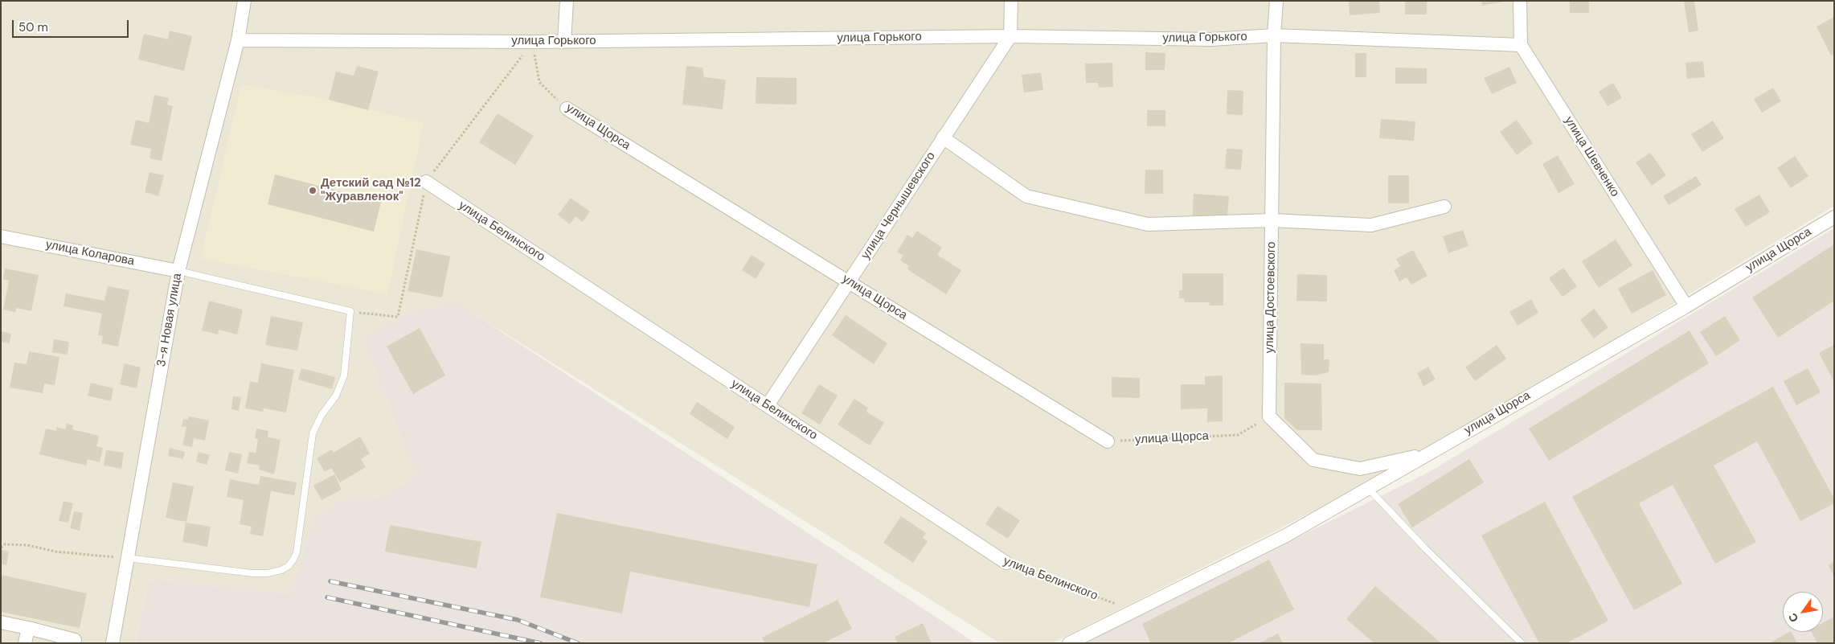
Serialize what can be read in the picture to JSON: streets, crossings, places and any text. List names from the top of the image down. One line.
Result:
{"streets":{"street":["улица Горького","улица Щорса","улица Шевченко","улица Чернышевского","улица Белинского","улица Коларова","улица Достоевского","3-я Новая улица"]},"crossings":[["улица Горького","улица Щорса"],["улица Горького","улица Шевченко"],["улица Горького","улица Чернышевского"],["улица Горького","улица Достоевского"],["улица Горького","3-я Новая улица"],["улица Щорса","улица Шевченко"],["улица Щорса","улица Чернышевского"],["улица Щорса","улица Белинского"],["улица Щорса","улица Достоевского"],["улица Чернышевского","улица Белинского"],["улица Коларова","3-я Новая улица"]],"places":["Детский сад №12 \"Журавленок\""],"scale_bar":"50 m","north":"bottom left"}
